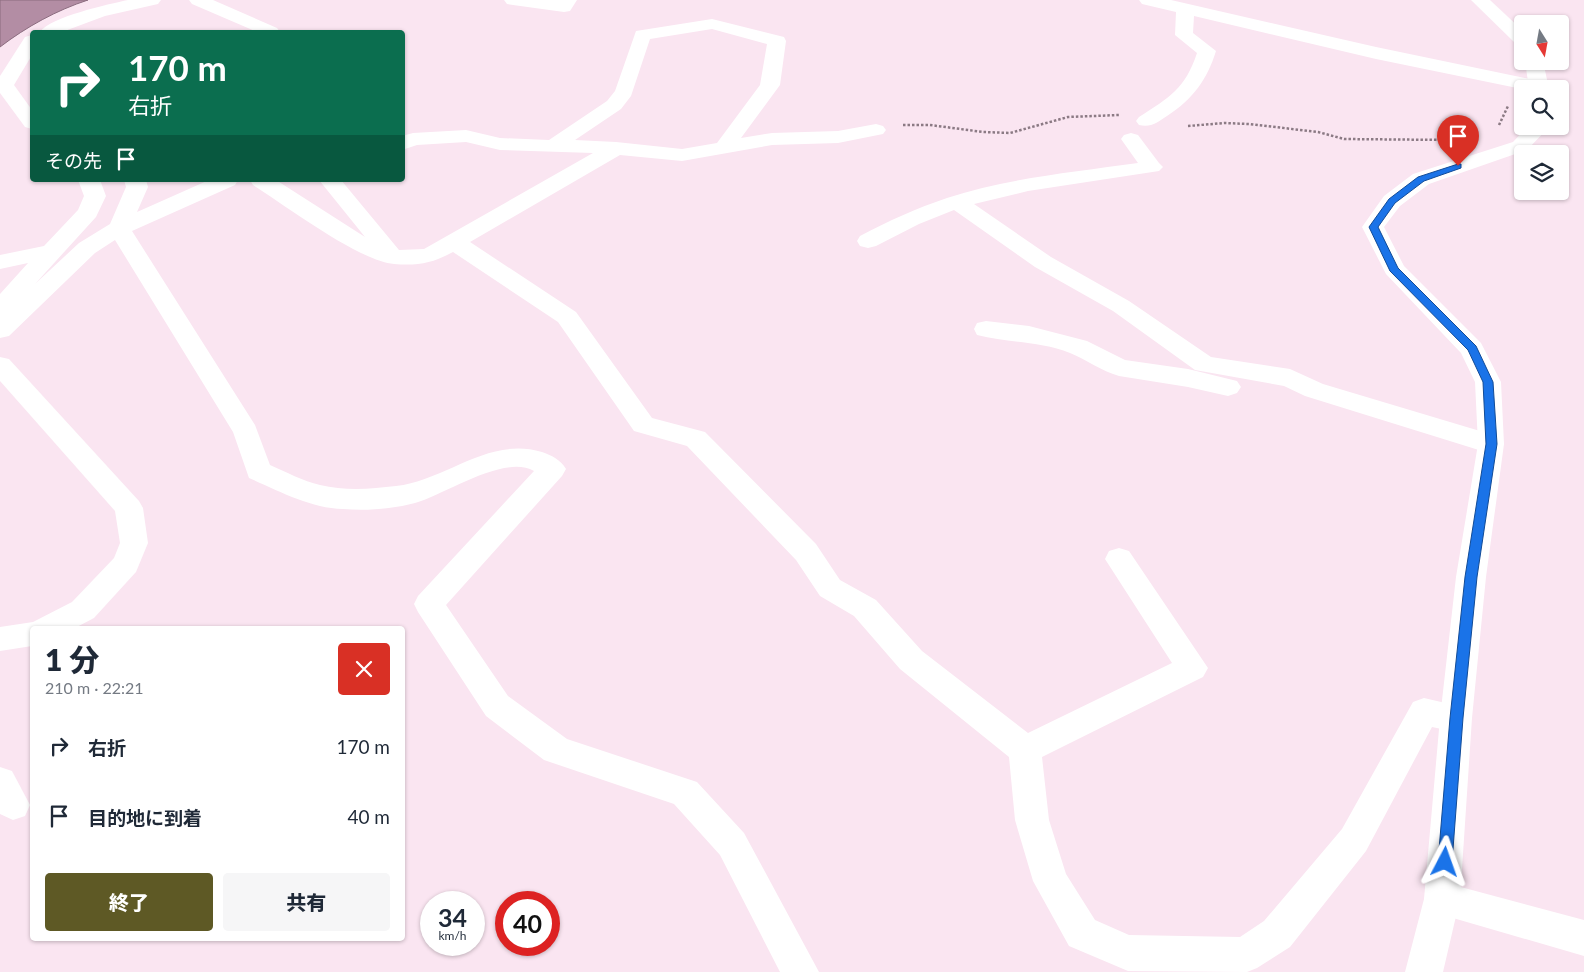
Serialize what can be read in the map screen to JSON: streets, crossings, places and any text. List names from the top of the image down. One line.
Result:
{"north":"bottom","page":{"turn":["170 m","右折"],"then":"その先","heading":["1 分","210 m · 22:21"],"list":[{"name":"右折","value":"170 m"},{"name":"目的地に到着","value":"40 m"}],"buttons":["終了","共有"],"speed":"34 km/h","limit":"40"}}
